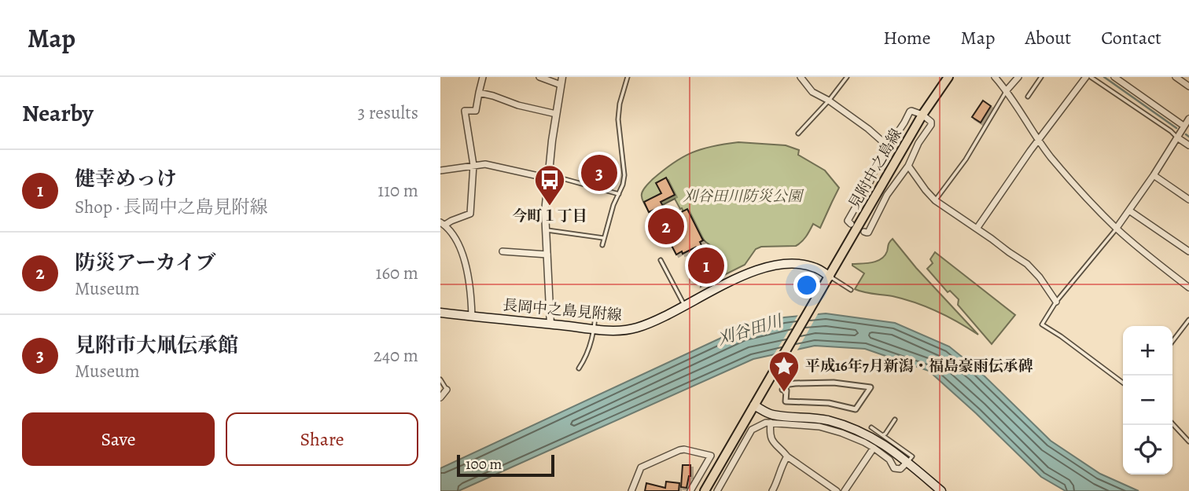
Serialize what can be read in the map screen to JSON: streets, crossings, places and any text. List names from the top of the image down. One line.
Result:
{"streets":{"main road":["見附中之島線","長岡中之島見附線"]},"crossings":[["見附中之島線","長岡中之島見附線"]],"water":["刈谷田川"],"parks":["刈谷田川防災公園"],"places":{"bus stop":["今町１丁目"],"place":["平成16年7月新潟・福島豪雨伝承碑"]},"scale_bar":"100 m","page":{"header":"Map","nav":["Home","Map","About","Contact"],"heading":["Nearby","3 results"],"list":[{"mark":"1","name":"健幸めっけ","note":"Shop · 長岡中之島見附線","value":"110 m"},{"mark":"2","name":"防災アーカイブ","note":"Museum","value":"160 m"},{"mark":"3","name":"見附市大凧伝承館","note":"Museum","value":"240 m"}],"pins":["3","2","1"],"map_buttons":["+","−"],"buttons":["Save","Share"],"scale":"100 m"}}
